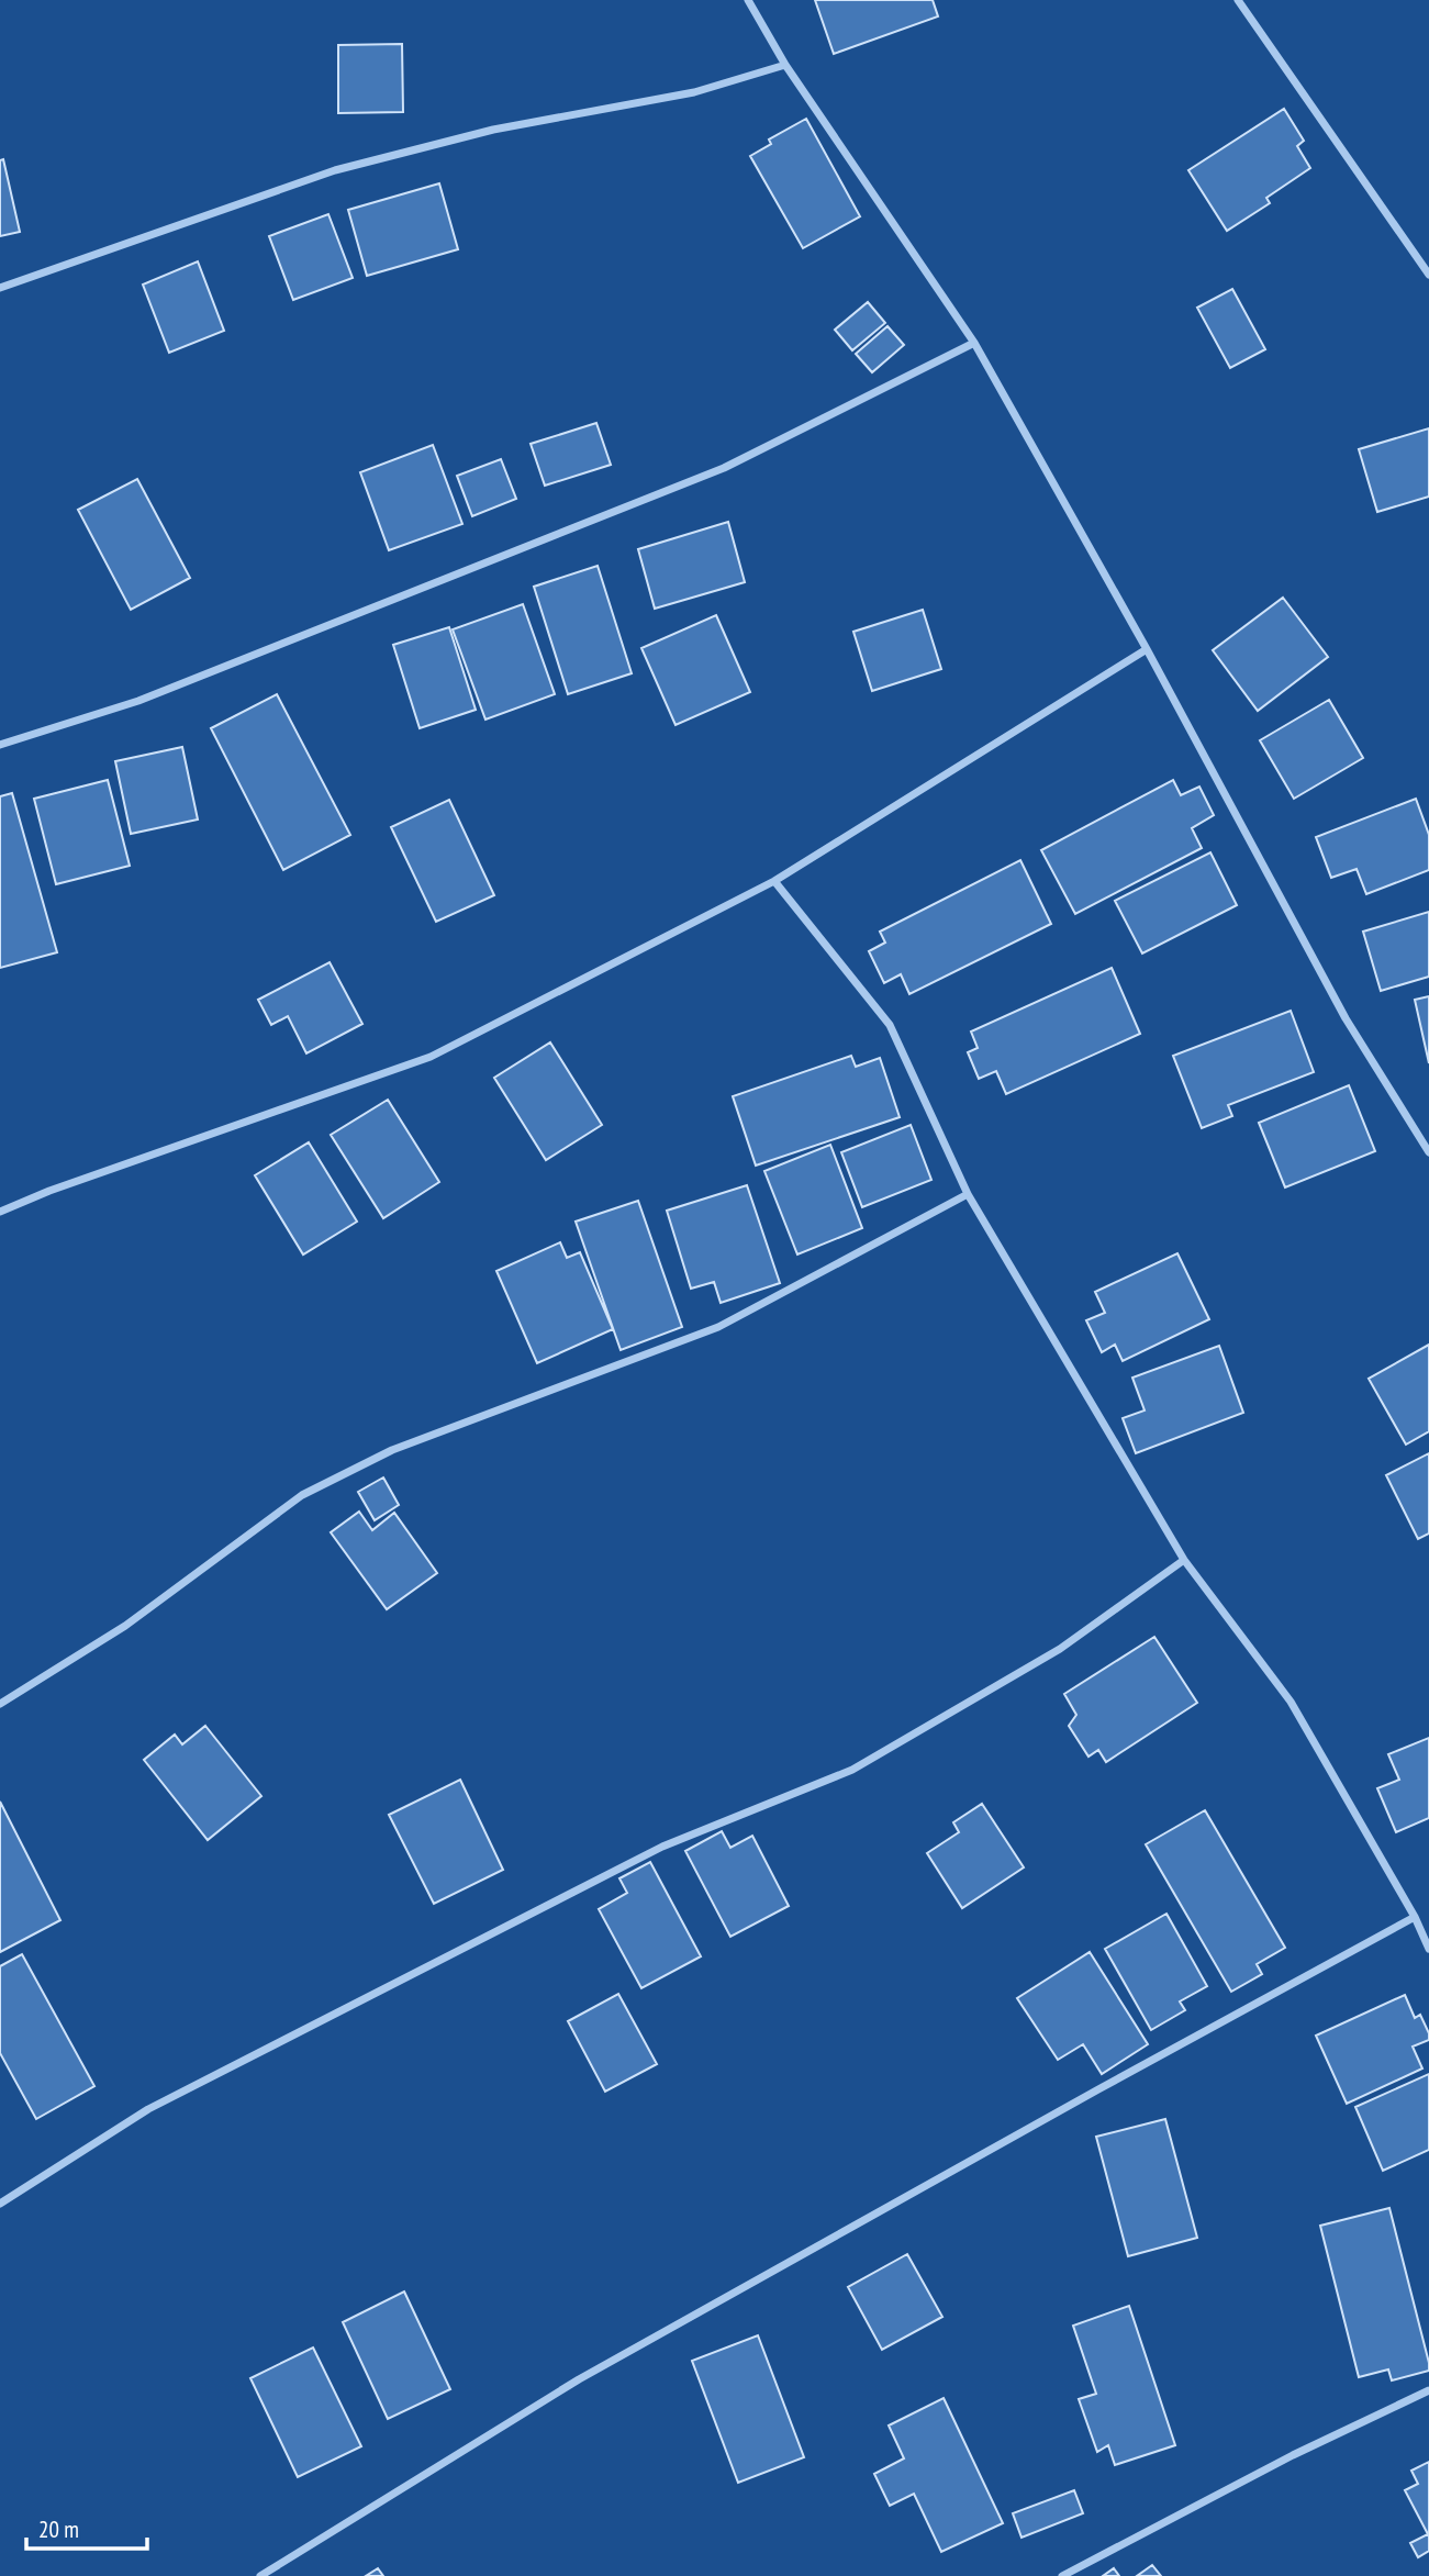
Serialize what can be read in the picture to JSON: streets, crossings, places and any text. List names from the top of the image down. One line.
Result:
{"scale_bar":"20 m"}
